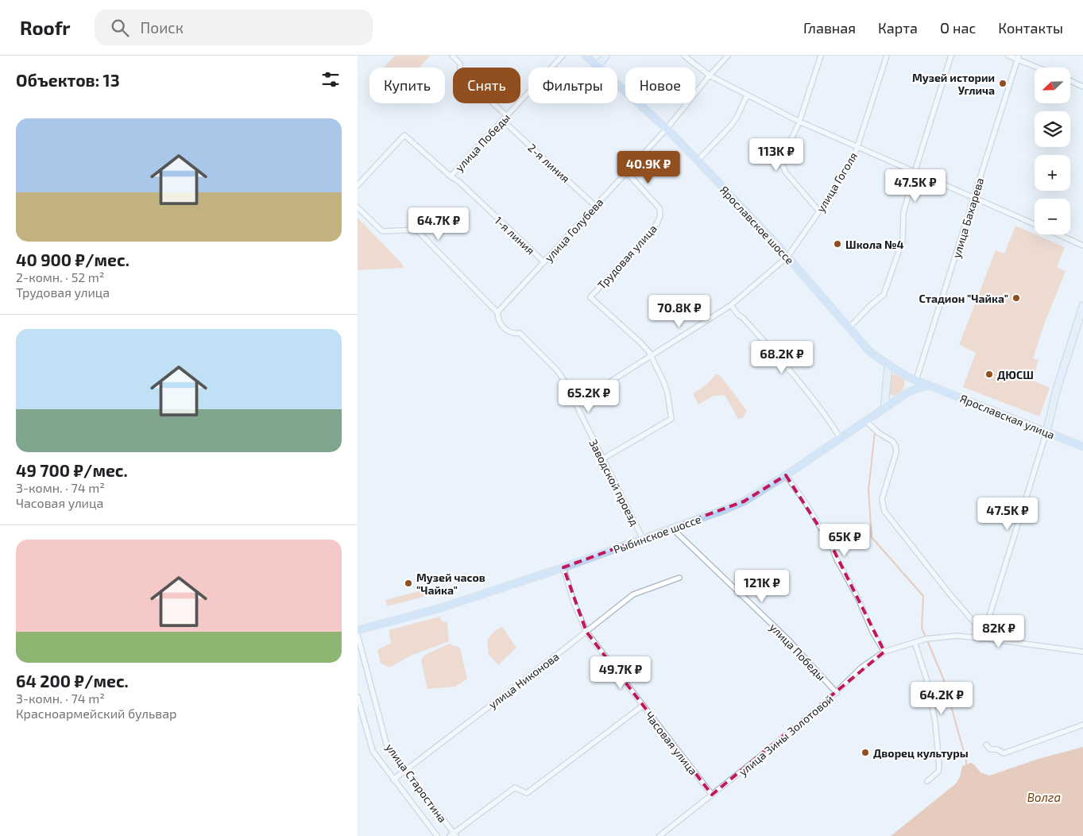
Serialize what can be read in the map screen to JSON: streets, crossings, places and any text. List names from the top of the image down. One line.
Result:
{"streets":{"main road":["Ярославское шоссе","Ярославская улица","Рыбинское шоссе"],"street":["улица Победы","2-я линия","улица Гоголя","улица Бахарева","улица Голубева","1-я линия","Трудовая улица","Заводской проезд","улица Никонова","улица Зины Золотовой","Часовая улица","улица Старостина"]},"crossings":[["улица Победы","2-я линия"],["улица Победы","1-я линия"],["улица Победы","Рыбинское шоссе"],["улица Победы","улица Зины Золотовой"],["2-я линия","улица Голубева"],["улица Гоголя","Ярославское шоссе"],["улица Гоголя","Трудовая улица"],["улица Гоголя","Заводской проезд"],["улица Бахарева","Ярославское шоссе"],["Ярославское шоссе","улица Голубева"],["Ярославское шоссе","Ярославская улица"],["Ярославское шоссе","Рыбинское шоссе"],["улица Голубева","1-я линия"],["улица Голубева","Трудовая улица"],["улица Голубева","Заводской проезд"],["Трудовая улица","Заводской проезд"],["Ярославская улица","Рыбинское шоссе"],["Заводской проезд","Рыбинское шоссе"],["Рыбинское шоссе","Часовая улица"],["улица Никонова","Часовая улица"],["улица Никонова","улица Старостина"],["улица Зины Золотовой","Часовая улица"]],"water":["Волга"],"places":["Музей истории Углича","Школа №4","Стадион \"Чайка\"","ДЮСШ","Музей часов \"Чайка\"","Дворец культуры"],"north":"bottom left","page":{"header":"Roofr","search":"Поиск","nav":["Главная","Карта","О нас","Контакты"],"heading":"Объектов: 13","map_buttons":["+","−"],"chip":["Купить","Снять","Фильтры","Новое"],"list":[{"name":"40 900 ₽/мес.","note":"2-комн. · 52 m² · Трудовая улица"},{"name":"49 700 ₽/мес.","note":"3-комн. · 74 m² · Часовая улица"},{"name":"64 200 ₽/мес.","note":"3-комн. · 74 m² · Красноармейский бульвар"}],"price":["113K ₽","40.9K ₽","47.5K ₽","64.7K ₽","70.8K ₽","68.2K ₽","65.2K ₽","47.5K ₽","65K ₽","121K ₽","82K ₽","49.7K ₽","64.2K ₽"]}}
